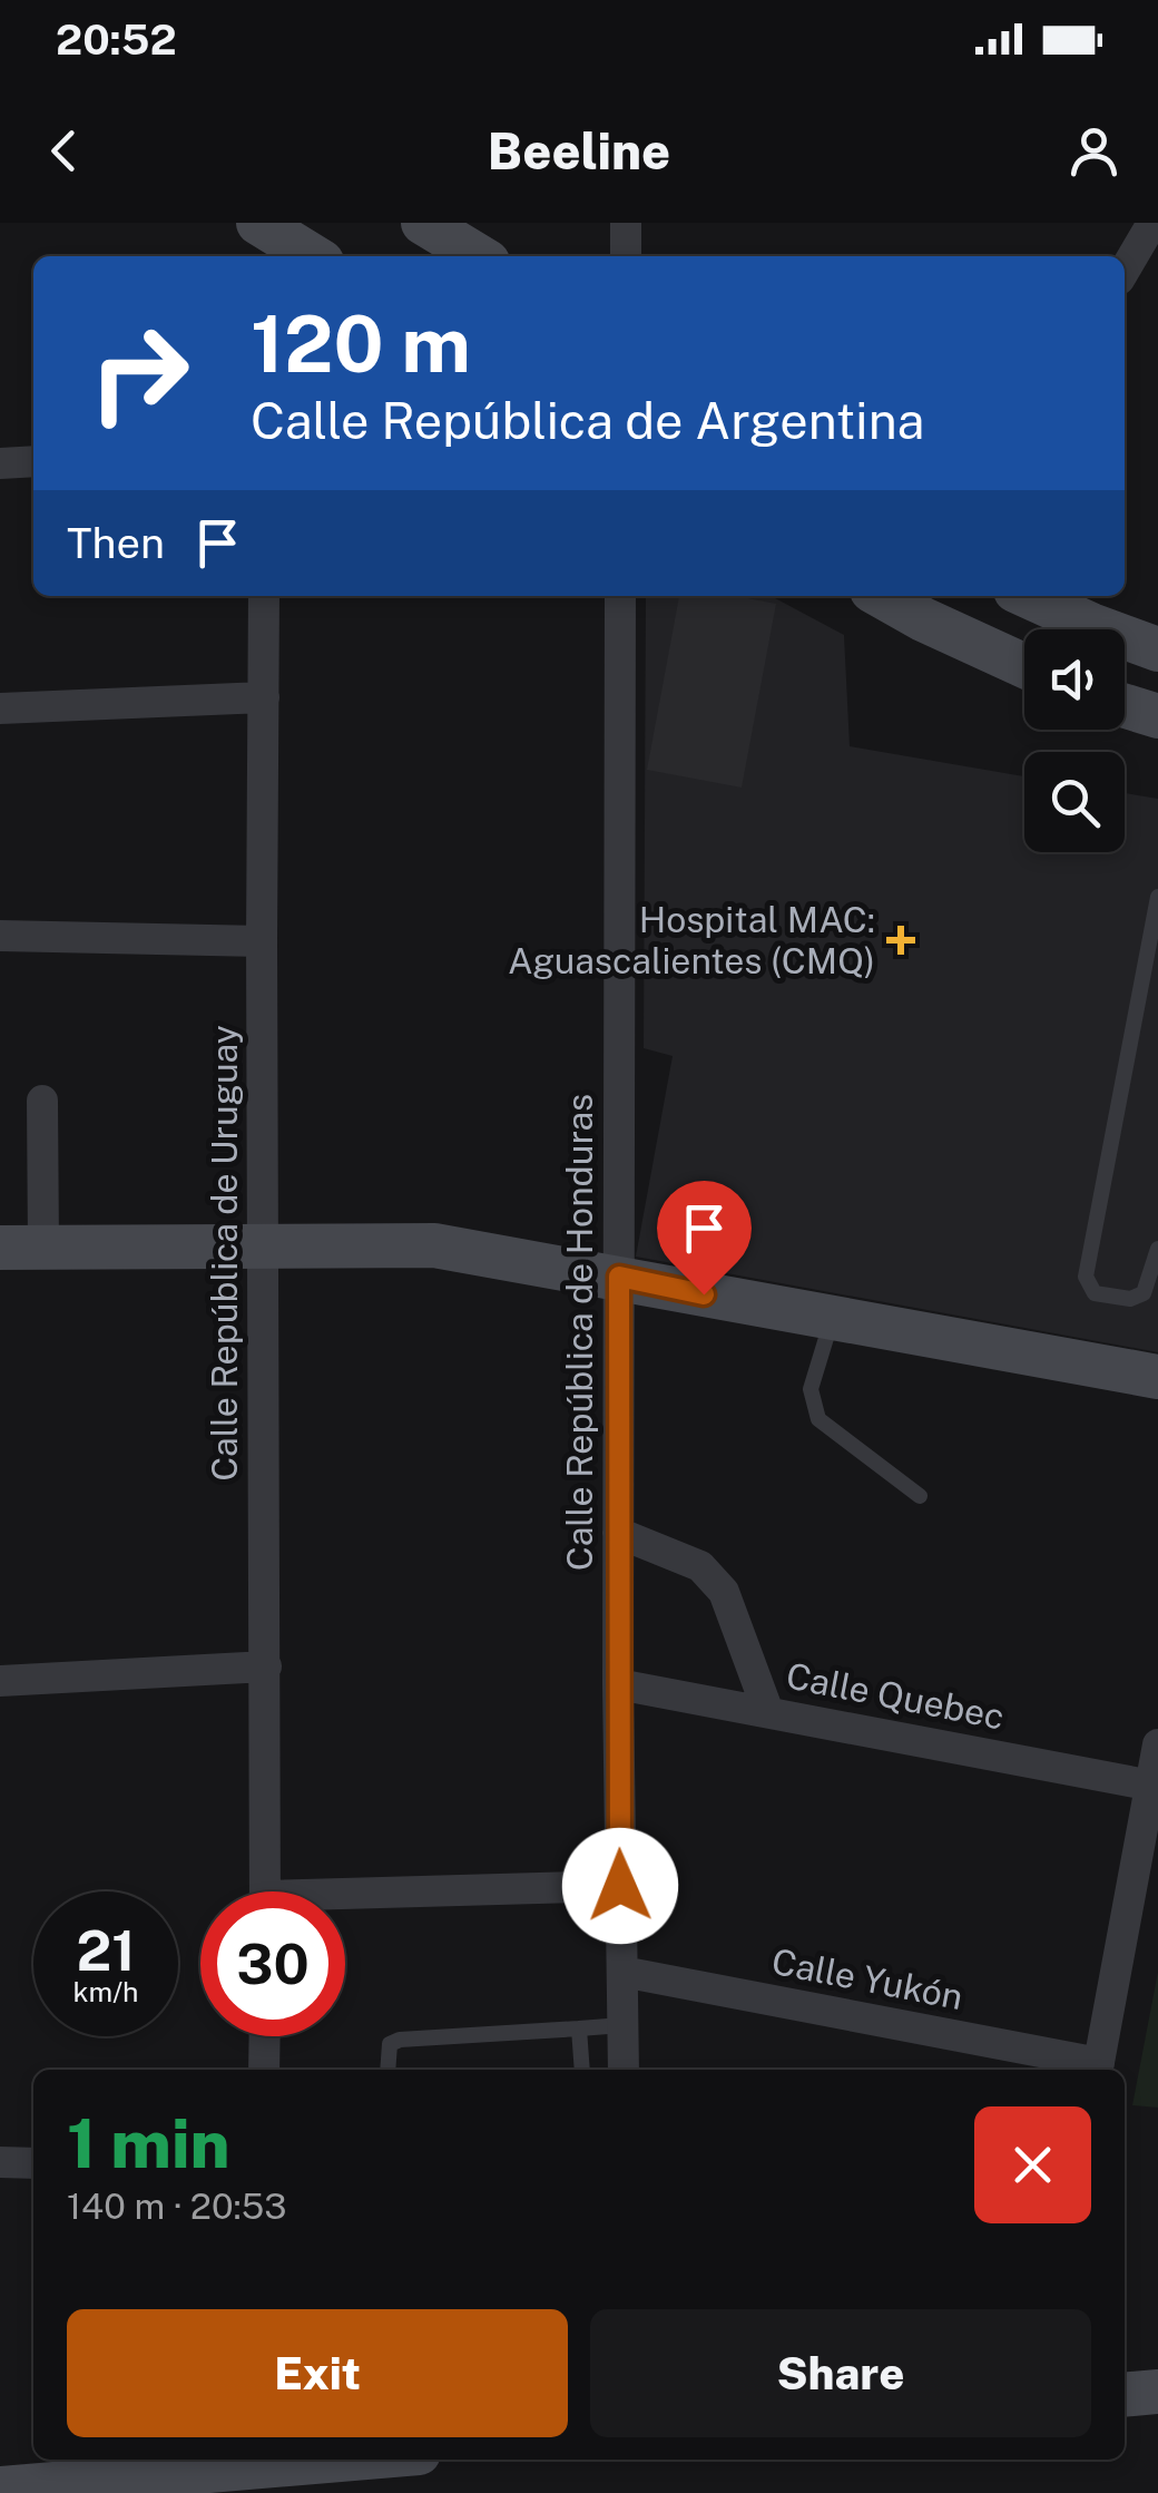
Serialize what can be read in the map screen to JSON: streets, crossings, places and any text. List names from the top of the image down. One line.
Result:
{"streets":{"street":["Calle República de Uruguay","Calle República de Honduras","Calle Quebec","Calle Yukón"]},"crossings":[["Calle República de Honduras","Calle Quebec"],["Calle República de Honduras","Calle Yukón"]],"places":{"health":["Hospital MAC: Aguascalientes (CMQ)"]},"page":{"status":"20:52","header":"Beeline","turn":["120 m","Calle República de Argentina"],"then":"Then","speed":"21 km/h","limit":"30","heading":["1 min","140 m · 20:53"],"buttons":["Exit","Share"]}}
